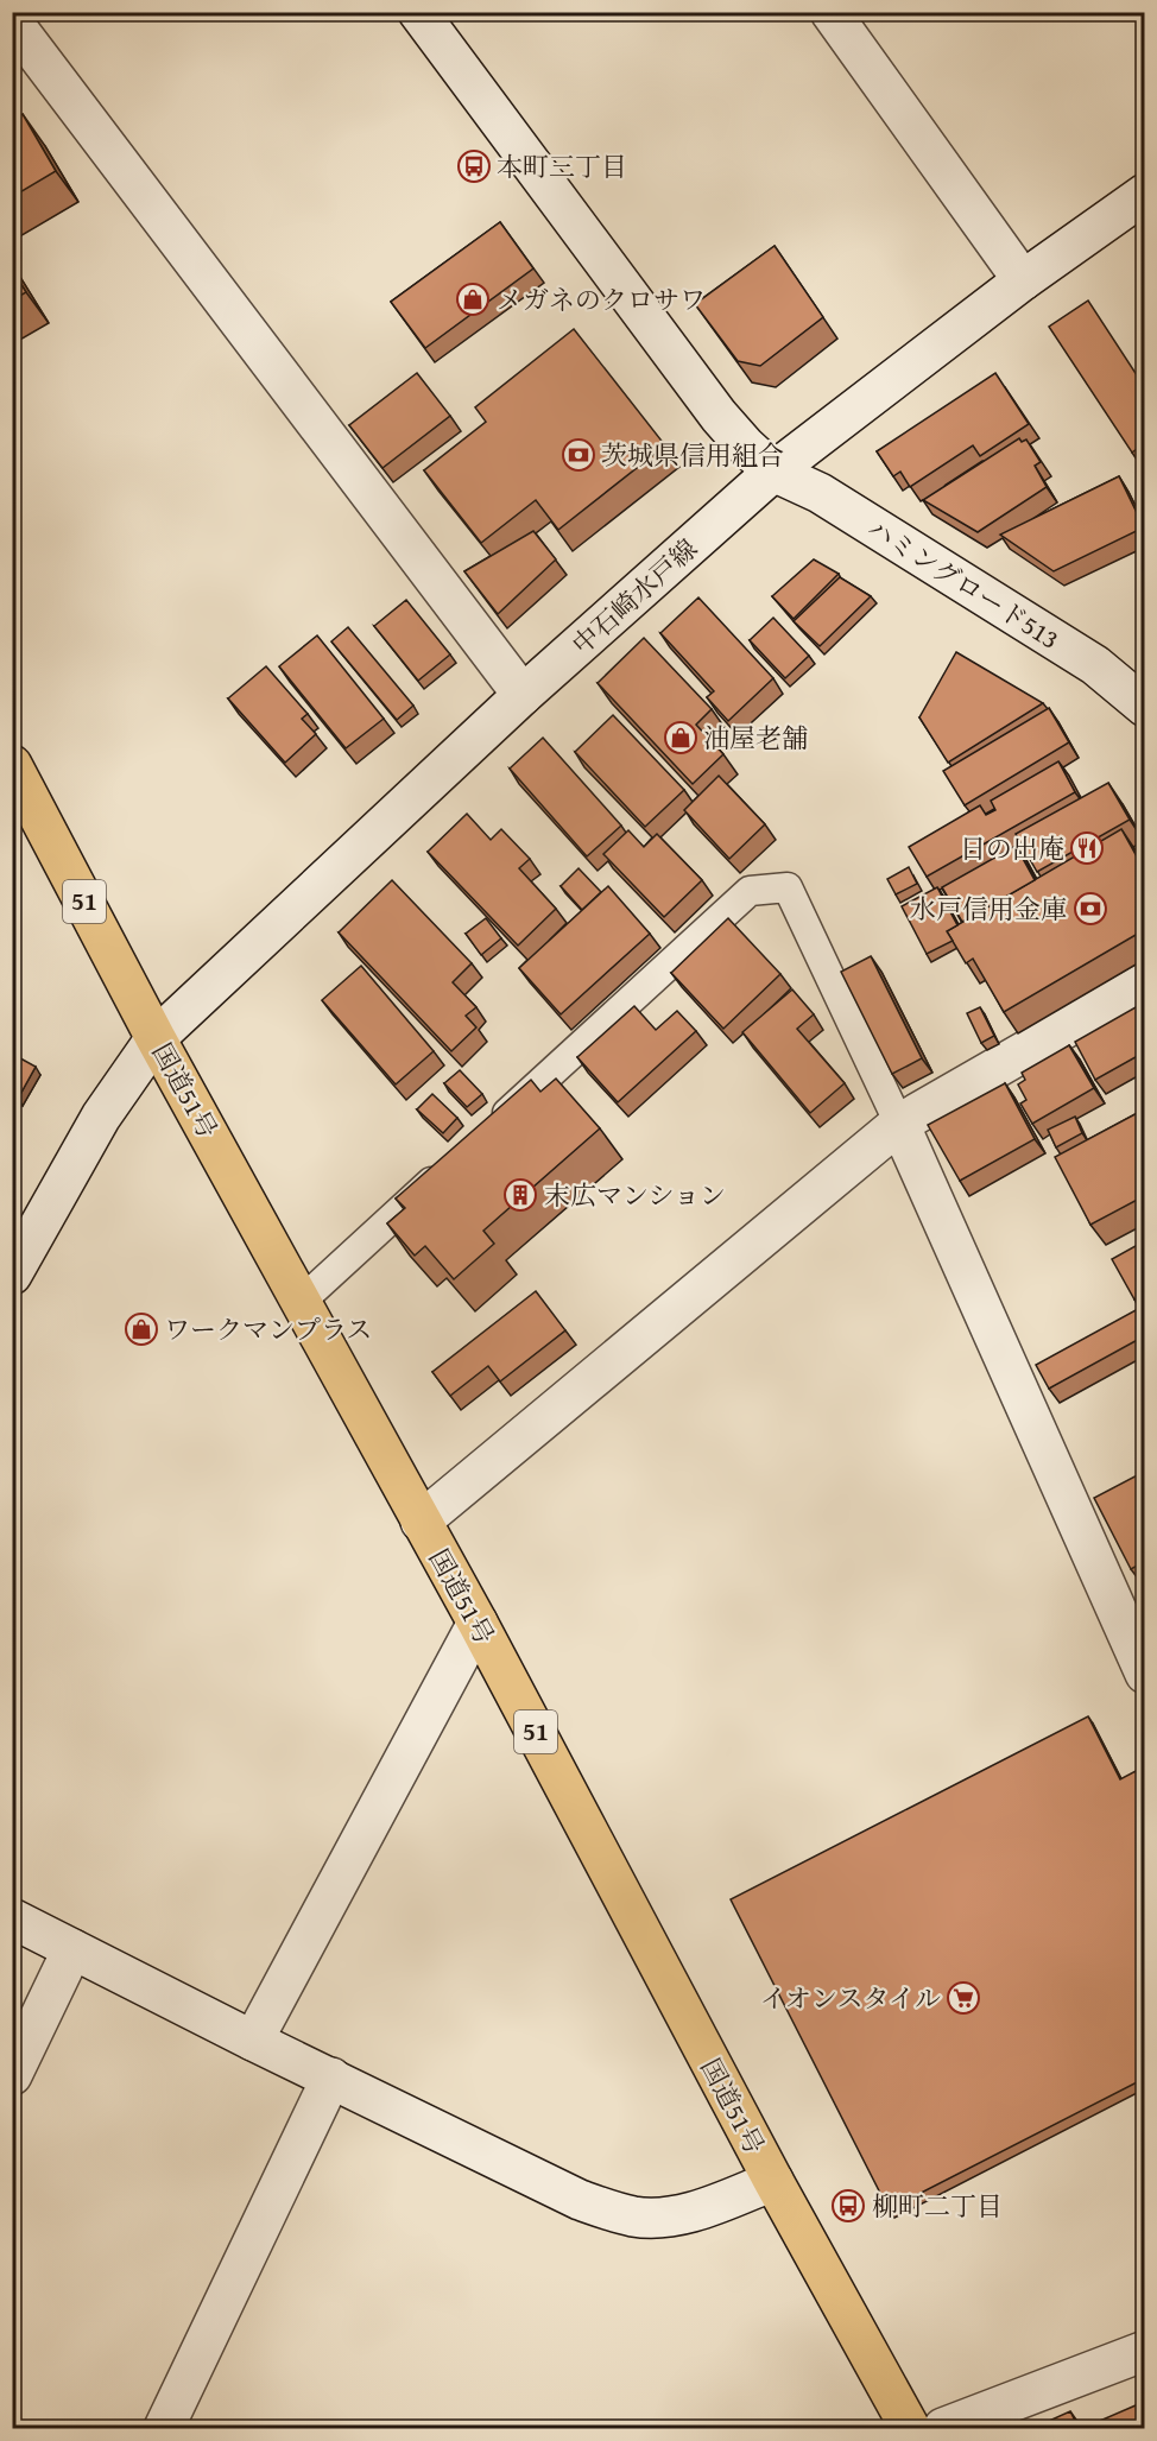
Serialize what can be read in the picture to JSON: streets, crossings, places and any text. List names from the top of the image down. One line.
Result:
{"streets":{"highway":["51","国道51号"],"street":["ハミングロード513","中石崎水戸線"]},"crossings":[["ハミングロード513","中石崎水戸線"],["中石崎水戸線","国道51号"]],"places":{"bus stop":["本町三丁目","柳町二丁目"],"shop":["メガネのクロサワ","油屋老舗","ワークマンプラス"],"bank":["茨城県信用組合","水戸信用金庫"],"restaurant":["日の出庵"],"building":["末広マンション"],"supermarket":["イオンスタイル"]}}
